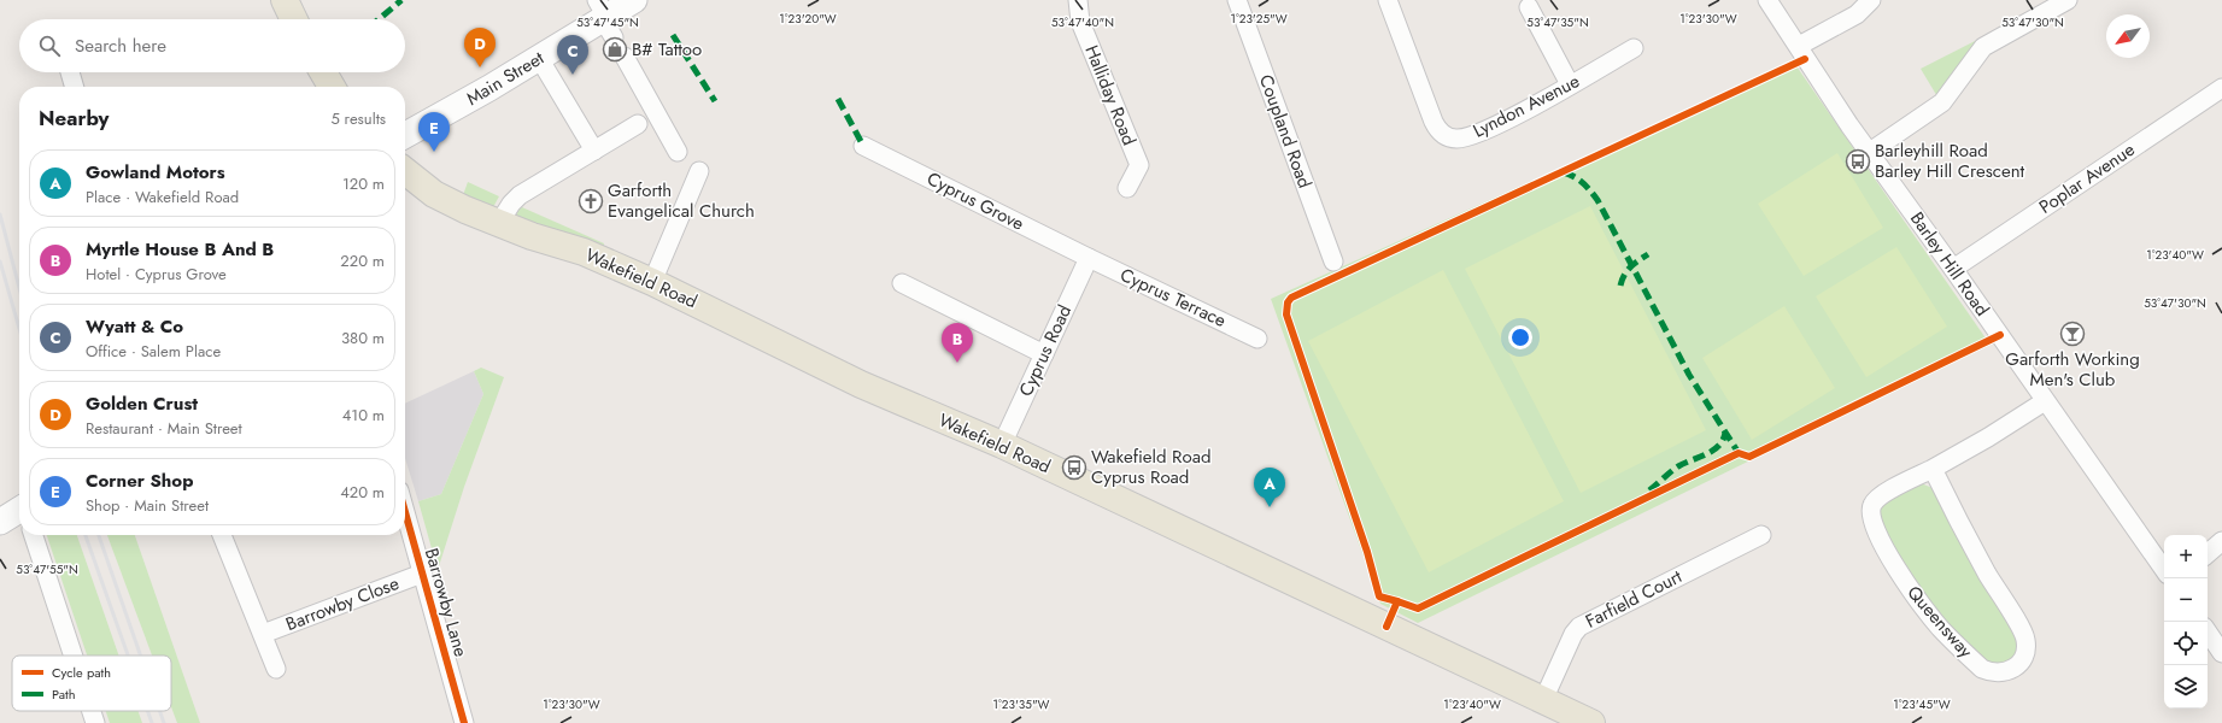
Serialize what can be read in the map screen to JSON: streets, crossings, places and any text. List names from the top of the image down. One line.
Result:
{"streets":{"main road":["Main Street","Wakefield Road"],"street":["Halliday Road","Lyndon Avenue","Coupland Road","Poplar Avenue","Cyprus Grove","Barley Hill Road","Cyprus Terrace","Cyprus Road","Farfield Court","Barrowby Lane","Barrowby Close","Queensway"]},"crossings":[["Poplar Avenue","Barley Hill Road"],["Cyprus Grove","Cyprus Terrace"],["Cyprus Grove","Cyprus Road"],["Barley Hill Road","Queensway"],["Wakefield Road","Cyprus Road"],["Wakefield Road","Farfield Court"],["Cyprus Terrace","Cyprus Road"],["Barrowby Lane","Barrowby Close"]],"places":{"shop":["B# Tattoo"],"bus stop":["Barleyhill Road Barley Hill Crescent","Wakefield Road Cyprus Road"],"church":["Garforth Evangelical Church"],"bar":["Garforth Working Men's Club"]},"legend":["Cycle path","Path"],"north":"bottom left","page":{"search":"Search here","pins":["D","C","E","B","A"],"heading":["Nearby","5 results"],"list":[{"mark":"A","name":"Gowland Motors","note":"Place · Wakefield Road","value":"120 m"},{"mark":"B","name":"Myrtle House B And B","note":"Hotel · Cyprus Grove","value":"220 m"},{"mark":"C","name":"Wyatt & Co","note":"Office · Salem Place","value":"380 m"},{"mark":"D","name":"Golden Crust","note":"Restaurant · Main Street","value":"410 m"},{"mark":"E","name":"Corner Shop","note":"Shop · Main Street","value":"420 m"}],"map_buttons":["+","−"]},"coordinates":["1°23'20\"W","1°23'25\"W","1°23'30\"W","53°47'30\"N","53°47'45\"N","53°47'40\"N","53°47'35\"N","1°23'40\"W","53°47'55\"N","1°23'35\"W","1°23'45\"W"]}
